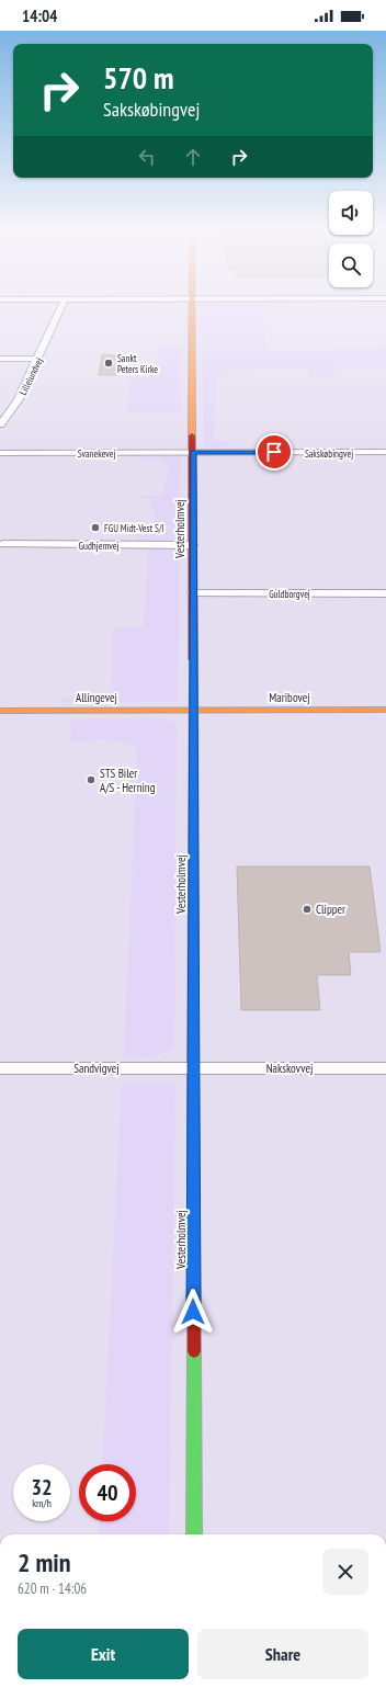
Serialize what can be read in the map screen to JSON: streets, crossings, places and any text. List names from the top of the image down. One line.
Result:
{"streets":{"street":["Lillelundvej","Svanekevej","Sakskøbingvej","Vesterholmvej","Gudhjemvej","Guldborgvej","Allingevej","Maribovej","Sandvigvej","Nakskovvej"]},"crossings":[["Svanekevej","Sakskøbingvej"],["Svanekevej","Vesterholmvej"],["Sakskøbingvej","Vesterholmvej"],["Vesterholmvej","Gudhjemvej"],["Vesterholmvej","Guldborgvej"],["Vesterholmvej","Allingevej"],["Vesterholmvej","Maribovej"],["Vesterholmvej","Sandvigvej"],["Vesterholmvej","Nakskovvej"],["Allingevej","Maribovej"],["Sandvigvej","Nakskovvej"]],"places":["Sankt Peters Kirke","FGU Midt-Vest S/I","STS Biler A/S - Herning","Clipper"],"page":{"status":"14:04","turn":["570 m","Sakskøbingvej"],"speed":"32 km/h","limit":"40","heading":["2 min","620 m · 14:06"],"buttons":["Exit","Share"]}}
